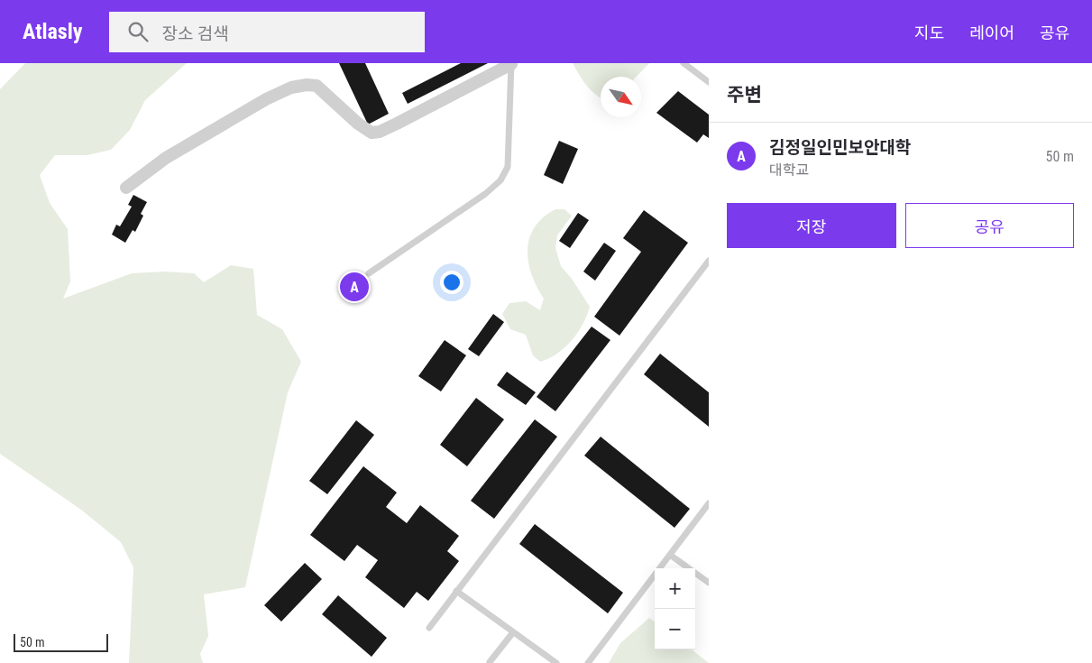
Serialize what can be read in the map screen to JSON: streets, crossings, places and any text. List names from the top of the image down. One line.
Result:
{"scale_bar":"50 m","north":"bottom right","page":{"header":"Atlasly","search":"장소 검색","nav":["지도","레이어","공유"],"heading":"주변","list":[{"mark":"A","name":"김정일인민보안대학","note":"대학교","value":"50 m"}],"buttons":["저장","공유"],"pins":"A","map_buttons":["+","−"],"scale":"50 m"}}
